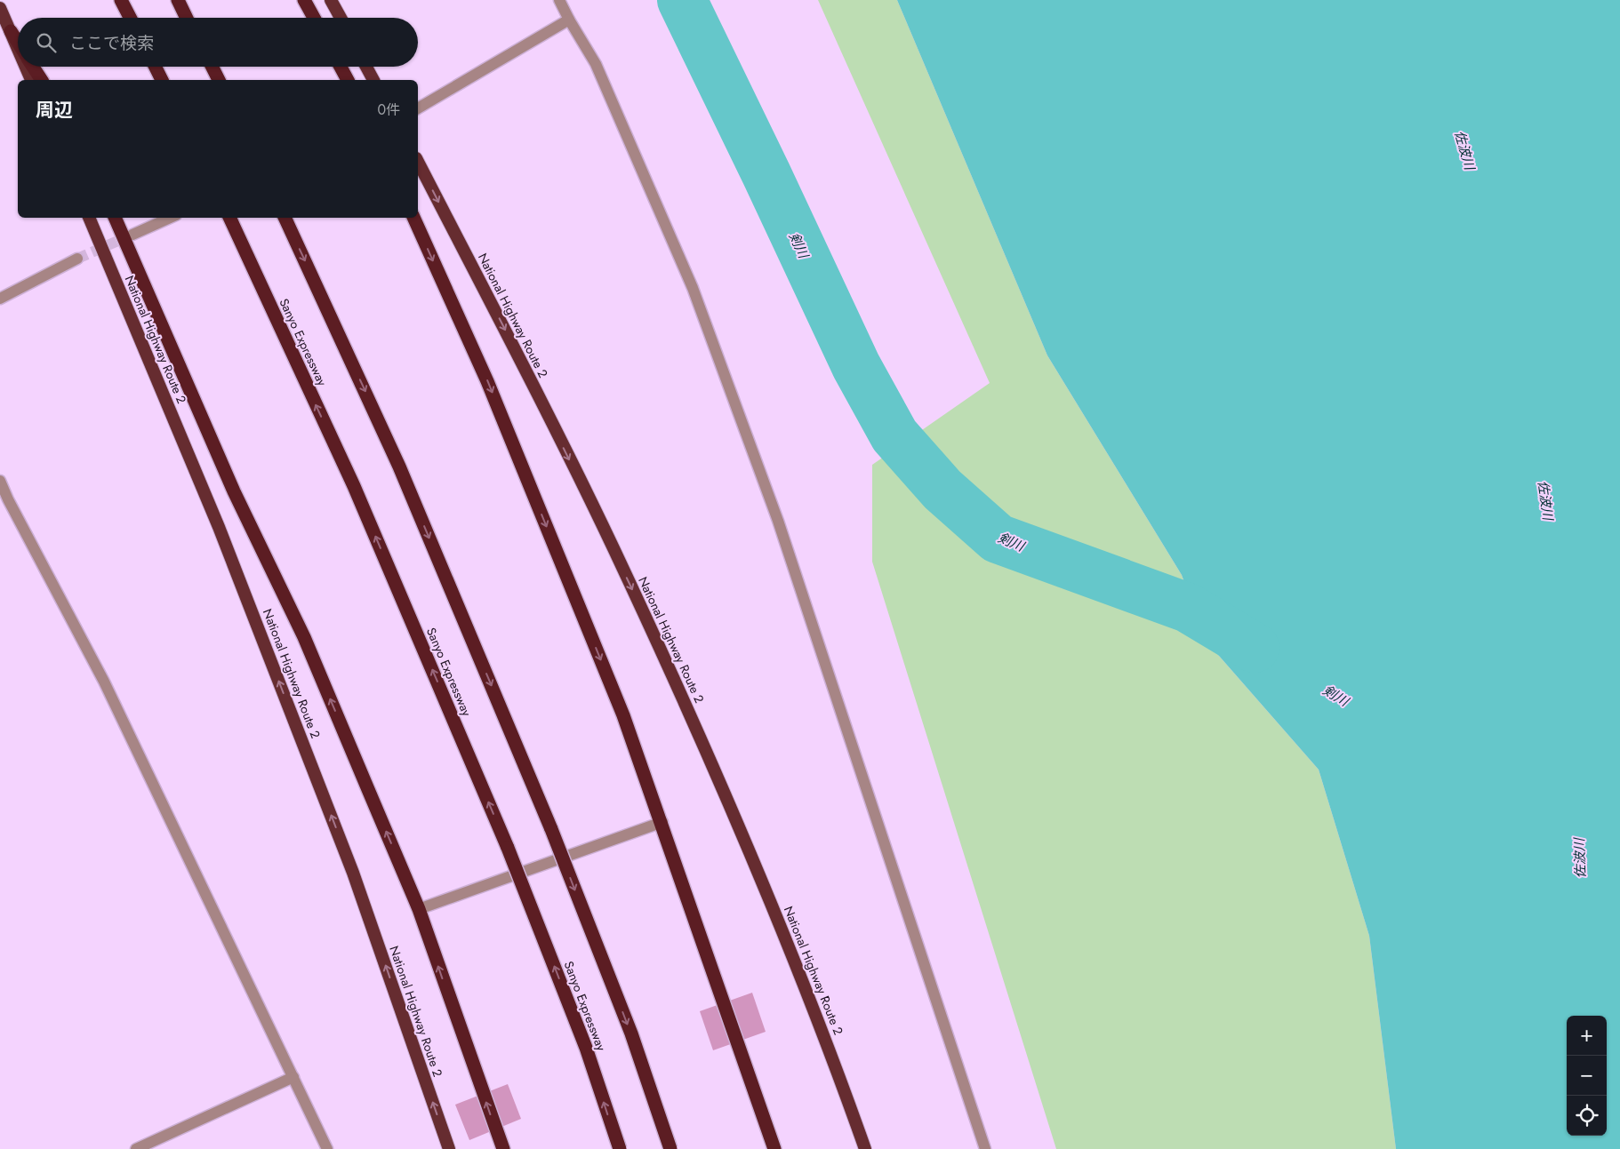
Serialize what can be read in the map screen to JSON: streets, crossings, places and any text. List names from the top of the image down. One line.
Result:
{"streets":{"highway":["National Highway Route 2","Sanyo Expressway"]},"water":["佐波川","剣川"],"page":{"search":"ここで検索","heading":["周辺","0件"],"map_buttons":["+","−"]}}
